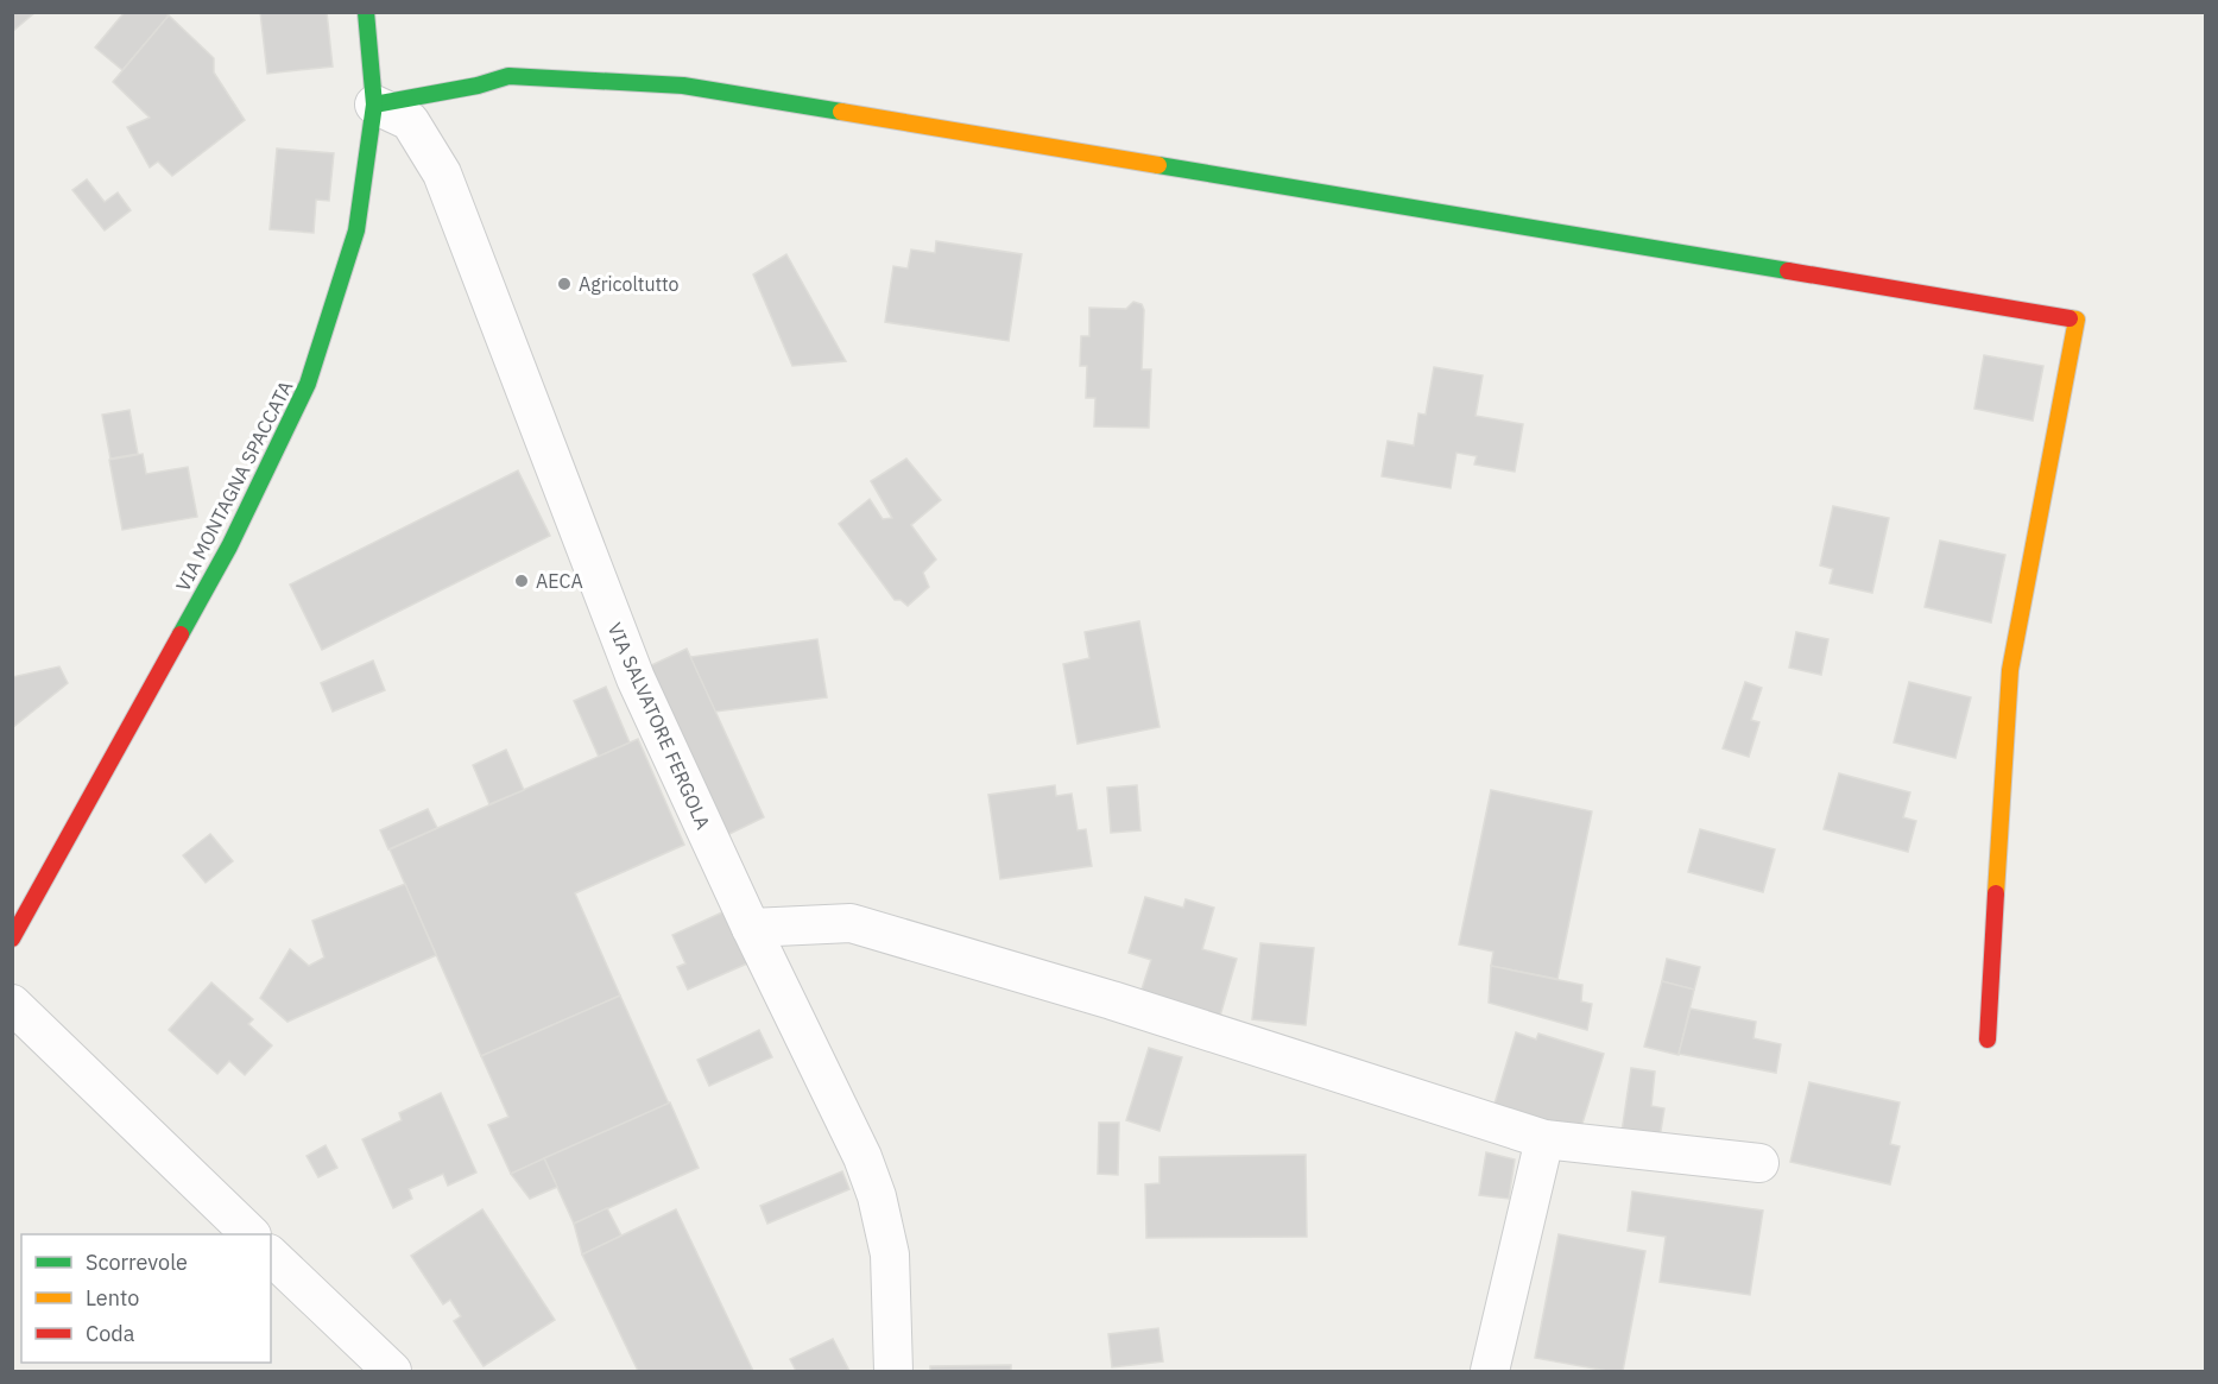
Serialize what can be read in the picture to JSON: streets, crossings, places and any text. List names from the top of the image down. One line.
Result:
{"streets":{"street":["VIA MONTAGNA SPACCATA","VIA SALVATORE FERGOLA"]},"crossings":[["VIA MONTAGNA SPACCATA","VIA SALVATORE FERGOLA"]],"places":["Agricoltutto","AECA"],"legend":["Scorrevole","Lento","Coda"]}
